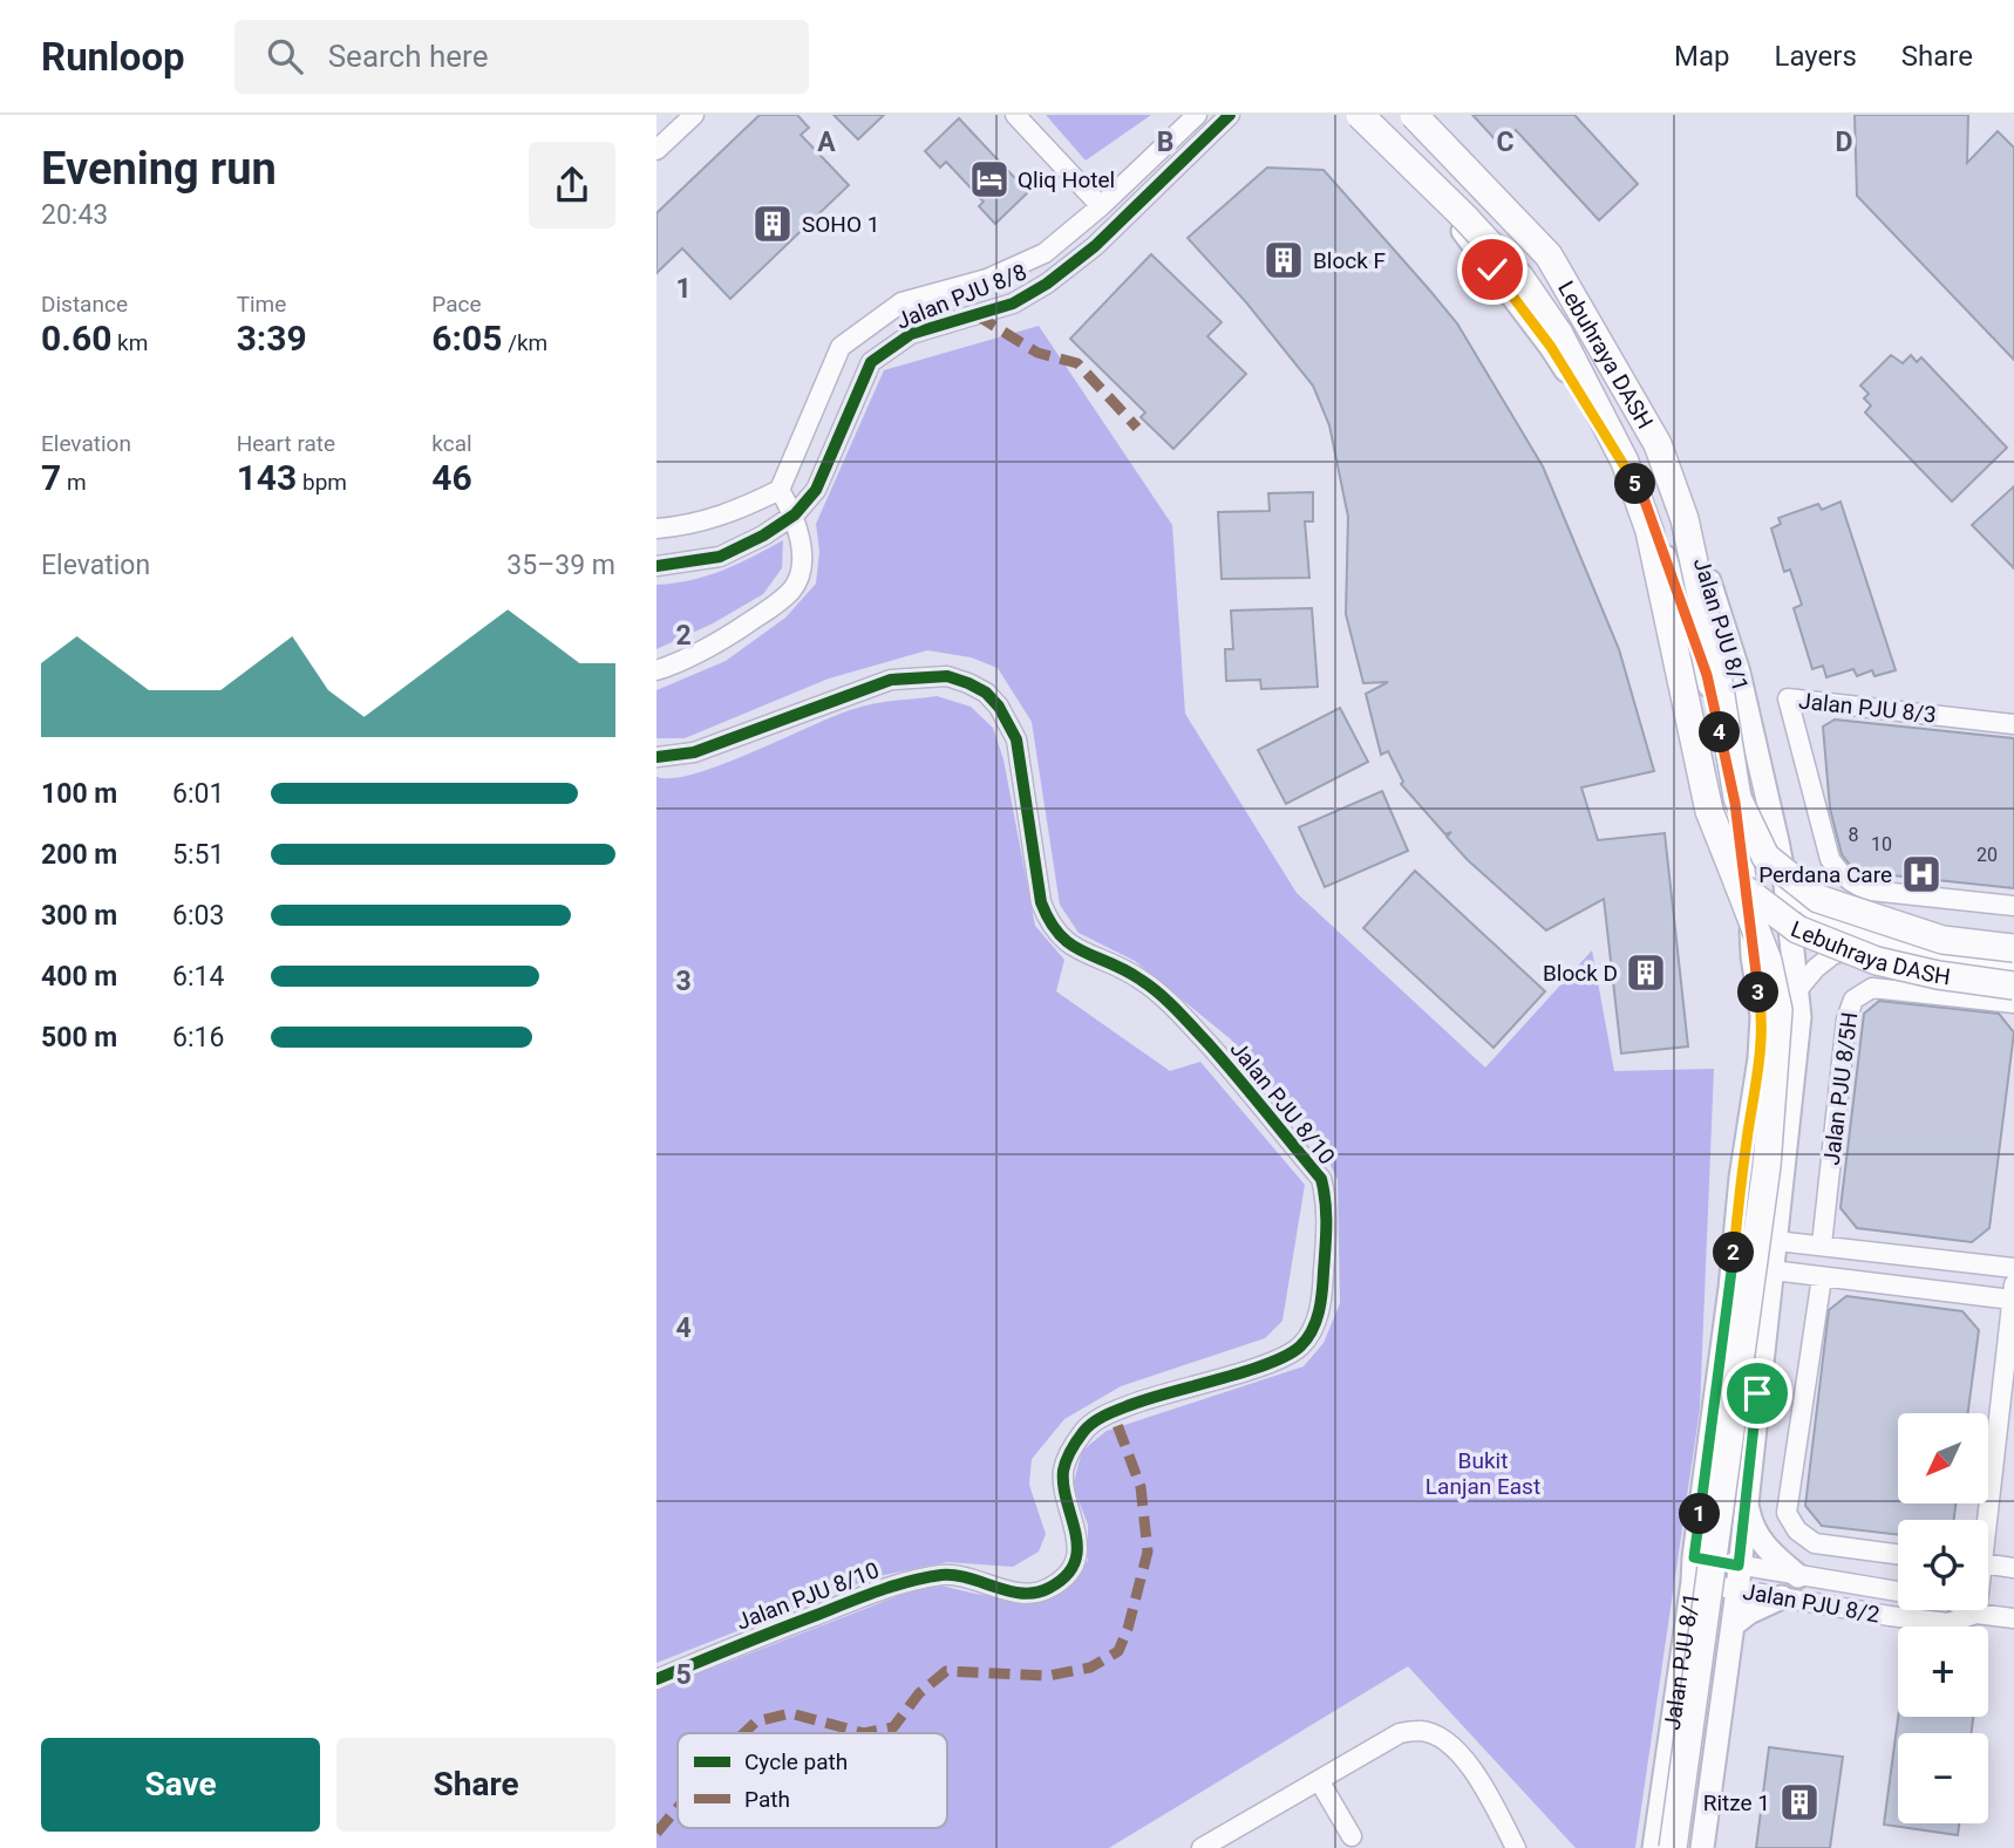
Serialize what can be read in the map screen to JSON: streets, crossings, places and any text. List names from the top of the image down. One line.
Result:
{"streets":{"highway":["Lebuhraya DASH"],"main road":["Jalan PJU 8/1"],"street":["Jalan PJU 8/8","Jalan PJU 8/3","Jalan PJU 8/5H","Jalan PJU 8/10","Jalan PJU 8/2"]},"crossings":[["Lebuhraya DASH","Jalan PJU 8/1"],["Jalan PJU 8/1","Jalan PJU 8/2"]],"parks":["Bukit Lanjan East"],"places":{"hotel":["Qliq Hotel"],"building":["SOHO 1","Block F","Block D","Ritze 1"],"hospital":["Perdana Care"]},"house_numbers":["8","10","20"],"legend":["Cycle path","Path"],"north":"bottom left","page":{"header":"Runloop","search":"Search here","nav":["Map","Layers","Share"],"heading":["Evening run","20:43"],"stats":[["Distance","0.60 km"],["Time","3:39"],["Pace","6:05 /km"],["Elevation","7 m"],["Heart rate","143 bpm"],["kcal","46"]],"pins":["5","4","3","2","1"],"chart":["Elevation","35–39 m"],"list":[{"name":"100 m","note":"6:01"},{"name":"200 m","note":"5:51"},{"name":"300 m","note":"6:03"},{"name":"400 m","note":"6:14"},{"name":"500 m","note":"6:16"}],"map_buttons":["+","−"],"buttons":["Save","Share"]},"grid":{"columns":["A","B","C","D"],"rows":["1","2","3","4","5"]}}
